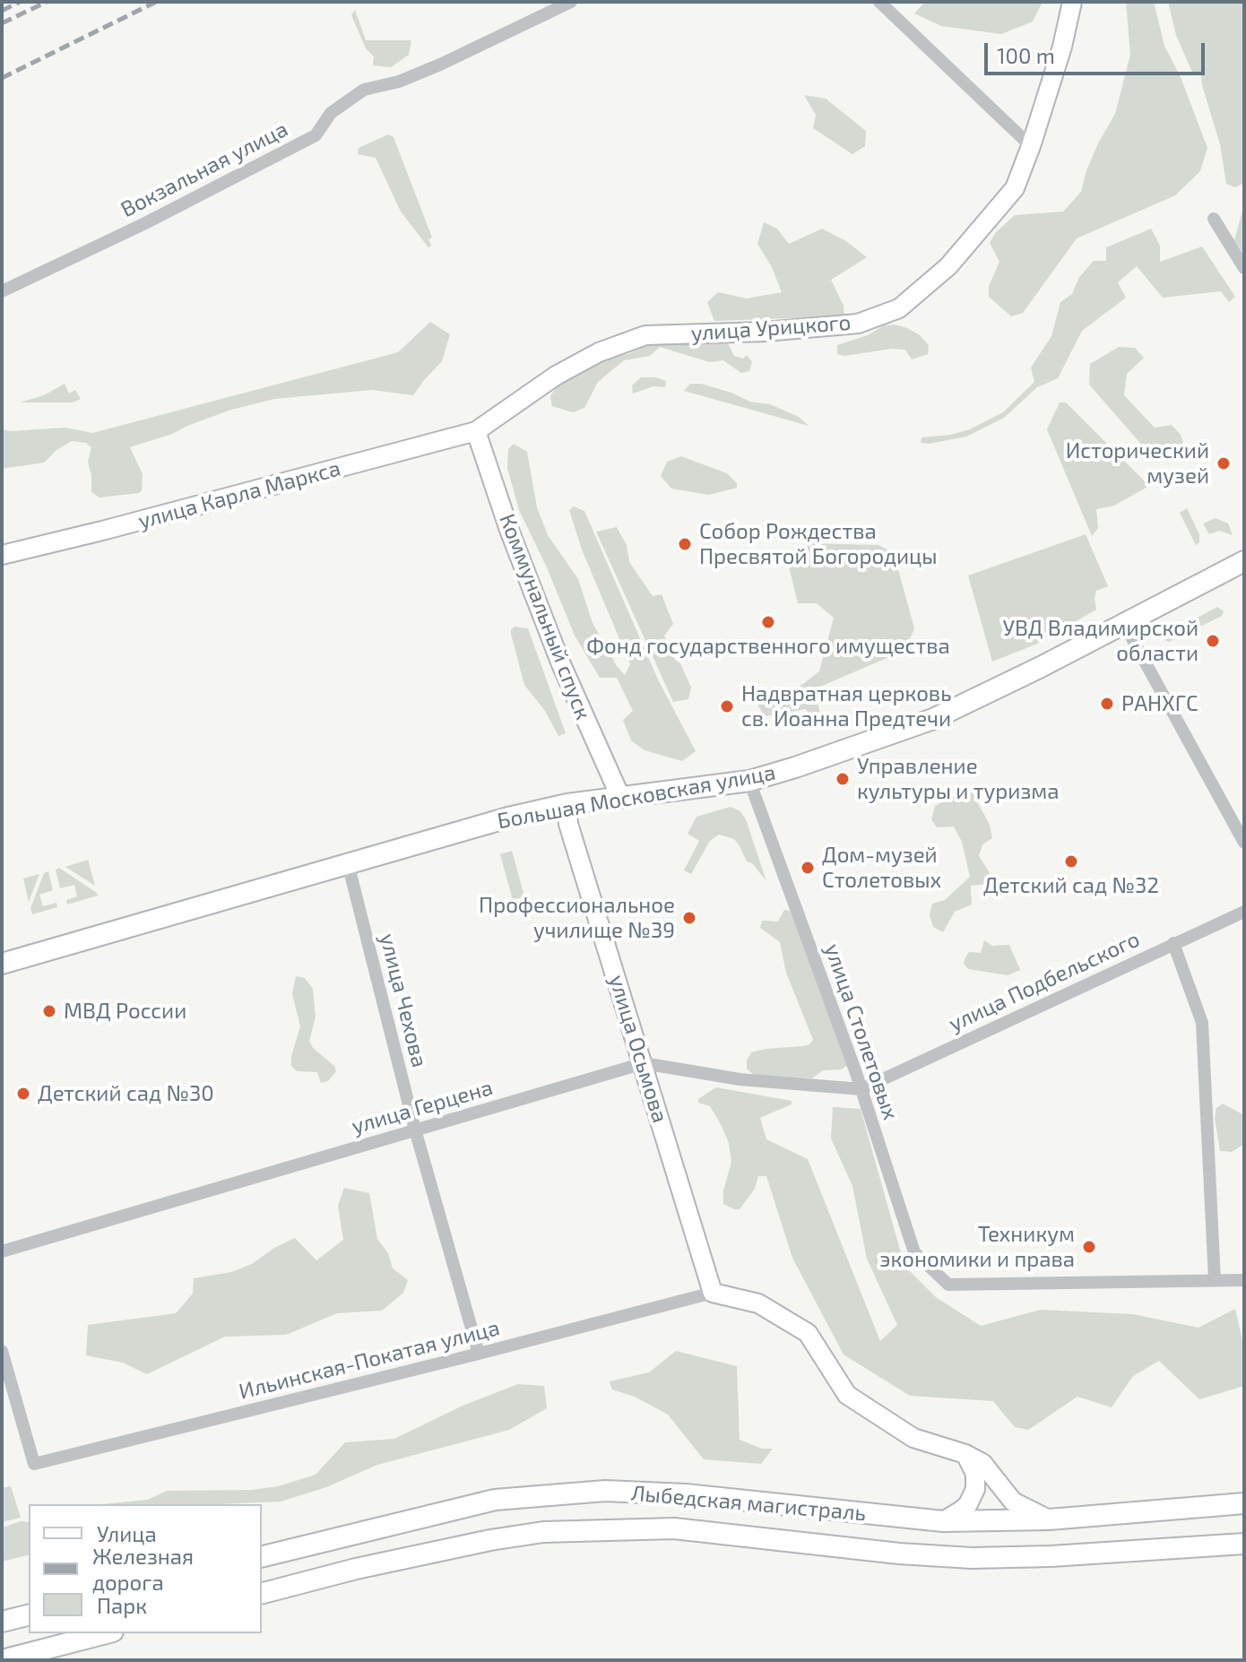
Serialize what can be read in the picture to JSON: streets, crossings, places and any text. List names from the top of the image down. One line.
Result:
{"streets":{"main road":["Большая Московская улица","Лыбедская магистраль"],"street":["Вокзальная улица","улица Урицкого","улица Карла Маркса","Коммунальный спуск","улица Подбельского","улица Чехова","улица Столетовых","улица Осьмова","улица Герцена","Ильинская-Покатая улица"]},"crossings":[["улица Урицкого","улица Карла Маркса"],["улица Урицкого","Коммунальный спуск"],["улица Карла Маркса","Коммунальный спуск"],["Коммунальный спуск","Большая Московская улица"],["Большая Московская улица","улица Чехова"],["Большая Московская улица","улица Столетовых"],["Большая Московская улица","улица Осьмова"],["улица Подбельского","улица Столетовых"],["улица Подбельского","улица Герцена"],["улица Чехова","улица Герцена"],["улица Чехова","Ильинская-Покатая улица"],["улица Столетовых","улица Герцена"],["улица Осьмова","улица Герцена"],["улица Осьмова","Ильинская-Покатая улица"]],"places":["Исторический музей","Собор Рождества Пресвятой Богородицы","Фонд государственного имущества","УВД Владимирской области","РАНХГС","Надвратная церковь св. Иоанна Предтечи","Управление культуры и туризма","Детский сад №32","Дом-музей Столетовых","Профессиональное училище №39","МВД России","Детский сад №30","Техникум экономики и права"],"legend":["Улица","Железная дорога","Парк"],"scale_bar":"100 m"}
